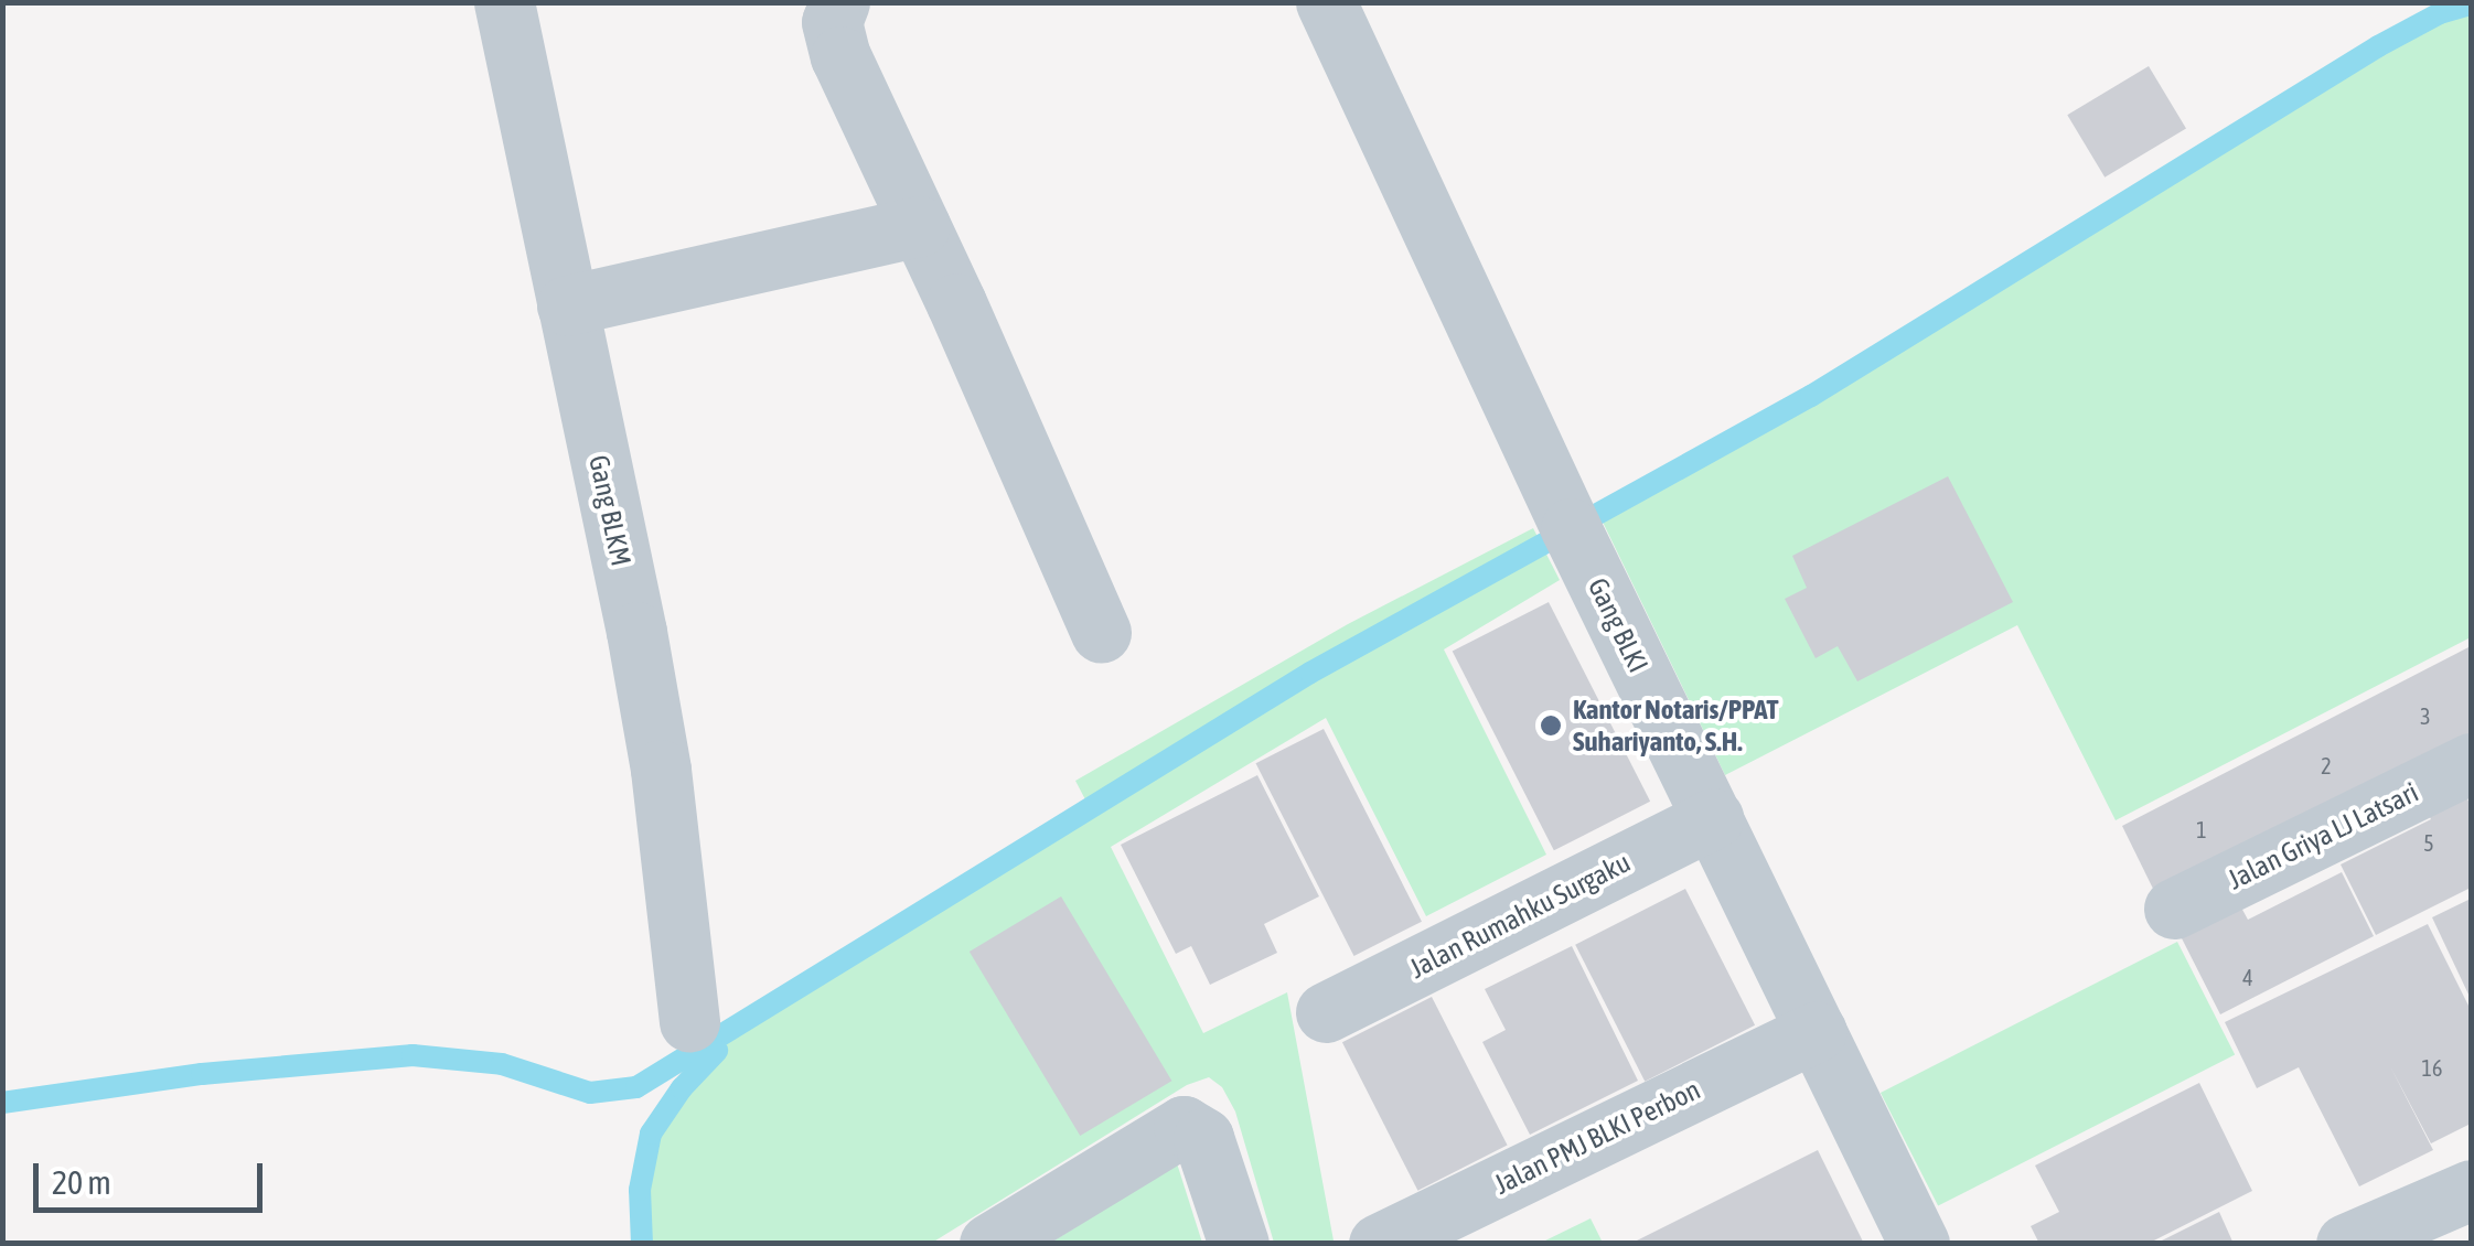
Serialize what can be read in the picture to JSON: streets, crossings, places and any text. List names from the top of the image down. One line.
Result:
{"streets":{"street":["Gang BLKM","Gang BLKI","Jalan Griya LJ Latsari","Jalan Rumahku Surgaku","Jalan PMJ BLKI Perbon"]},"crossings":[["Gang BLKI","Jalan Rumahku Surgaku"],["Gang BLKI","Jalan PMJ BLKI Perbon"]],"places":["Kantor Notaris/PPAT Suhariyanto, S.H."],"house_numbers":["3","2","1","5","4","16"],"scale_bar":"20 m"}
